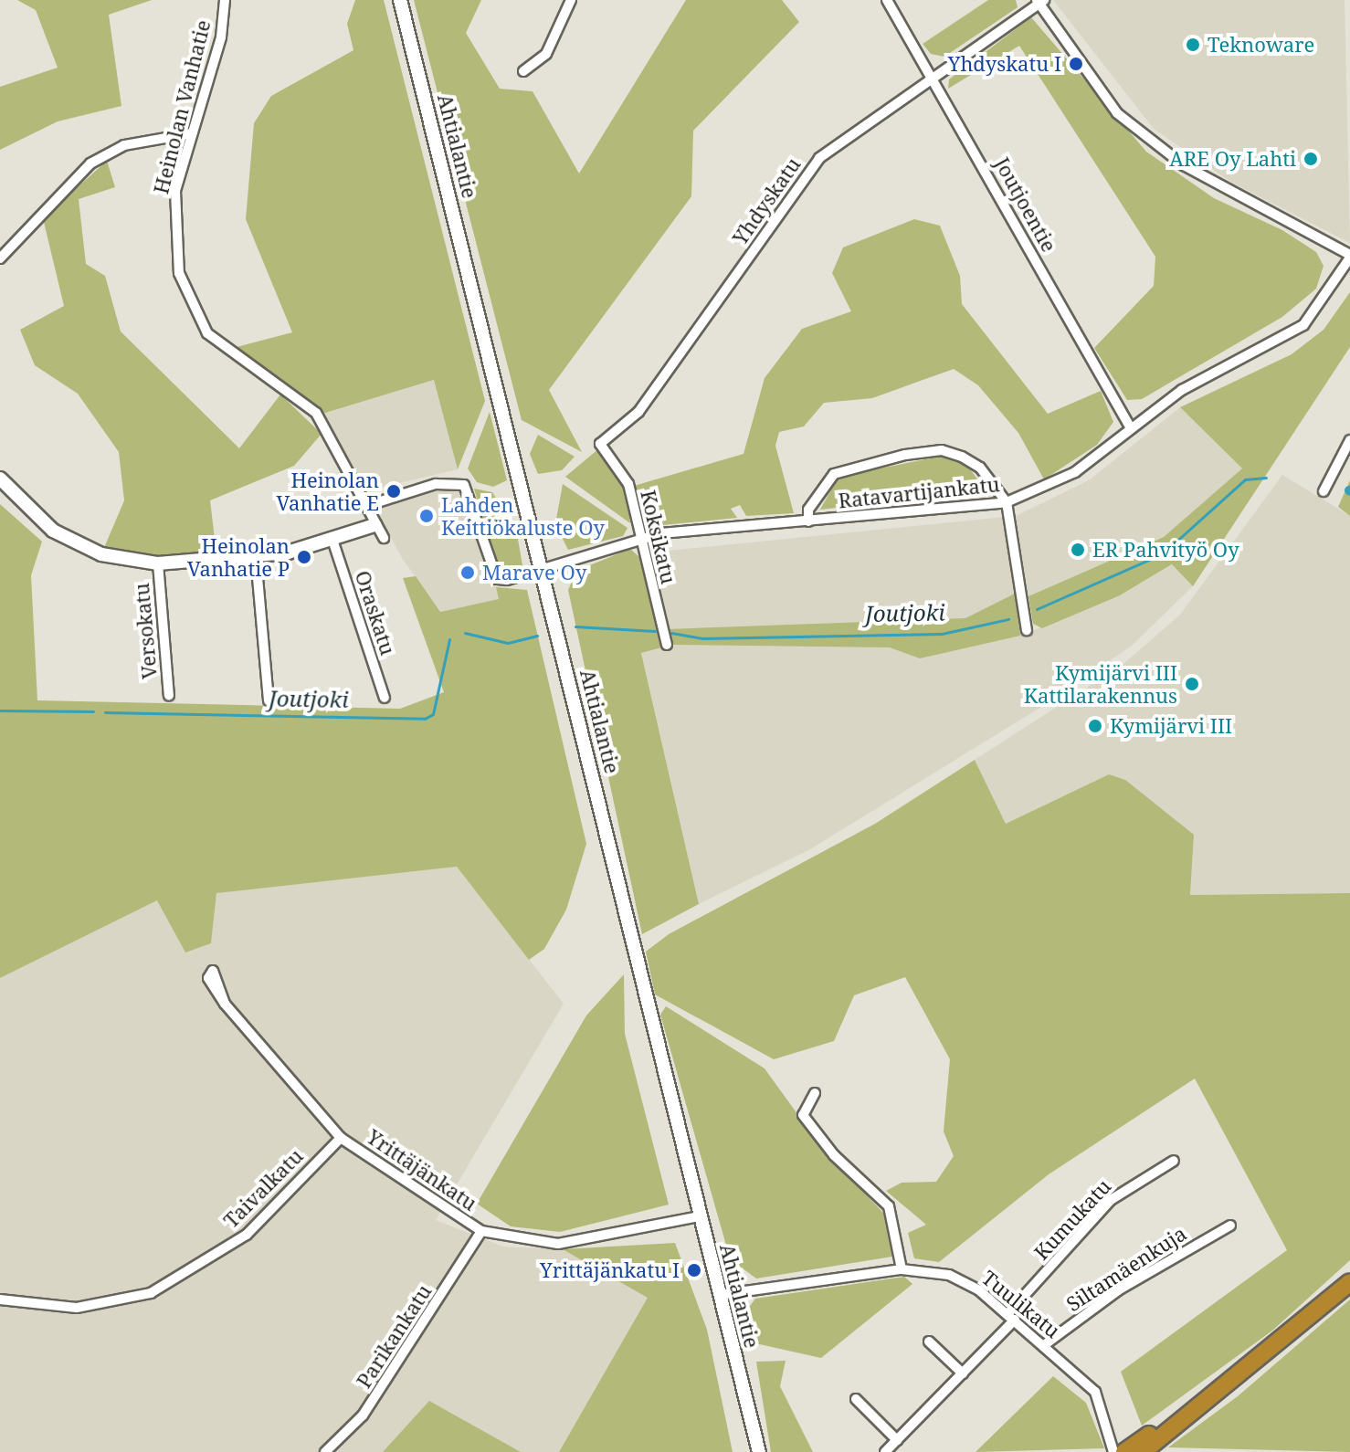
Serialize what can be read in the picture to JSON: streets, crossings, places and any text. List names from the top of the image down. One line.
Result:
{"streets":{"main road":["Ahtialantie"],"street":["Heinolan Vanhatie","Yhdyskatu","Joutjoentie","Ratavartijankatu","Koksikatu","Oraskatu","Versokatu","Yrittäjänkatu","Taivalkatu","Kumukatu","Siltamäenkuja","Tuulikatu","Parikankatu"]},"crossings":[["Heinolan Vanhatie","Ratavartijankatu"],["Ahtialantie","Ratavartijankatu"],["Ahtialantie","Yrittäjänkatu"],["Ahtialantie","Tuulikatu"],["Yhdyskatu","Joutjoentie"],["Yhdyskatu","Koksikatu"],["Joutjoentie","Ratavartijankatu"],["Ratavartijankatu","Koksikatu"],["Yrittäjänkatu","Taivalkatu"],["Yrittäjänkatu","Parikankatu"],["Kumukatu","Tuulikatu"],["Siltamäenkuja","Tuulikatu"]],"water":["Joutjoki"],"places":["Teknoware","Yhdyskatu I","ARE Oy Lahti","Heinolan Vanhatie E","Lahden Keittiökaluste Oy","ER Pahvityö Oy","Heinolan Vanhatie P","Marave Oy","Kymijärvi III Kattilarakennus","Kymijärvi III","Yrittäjänkatu I"]}
